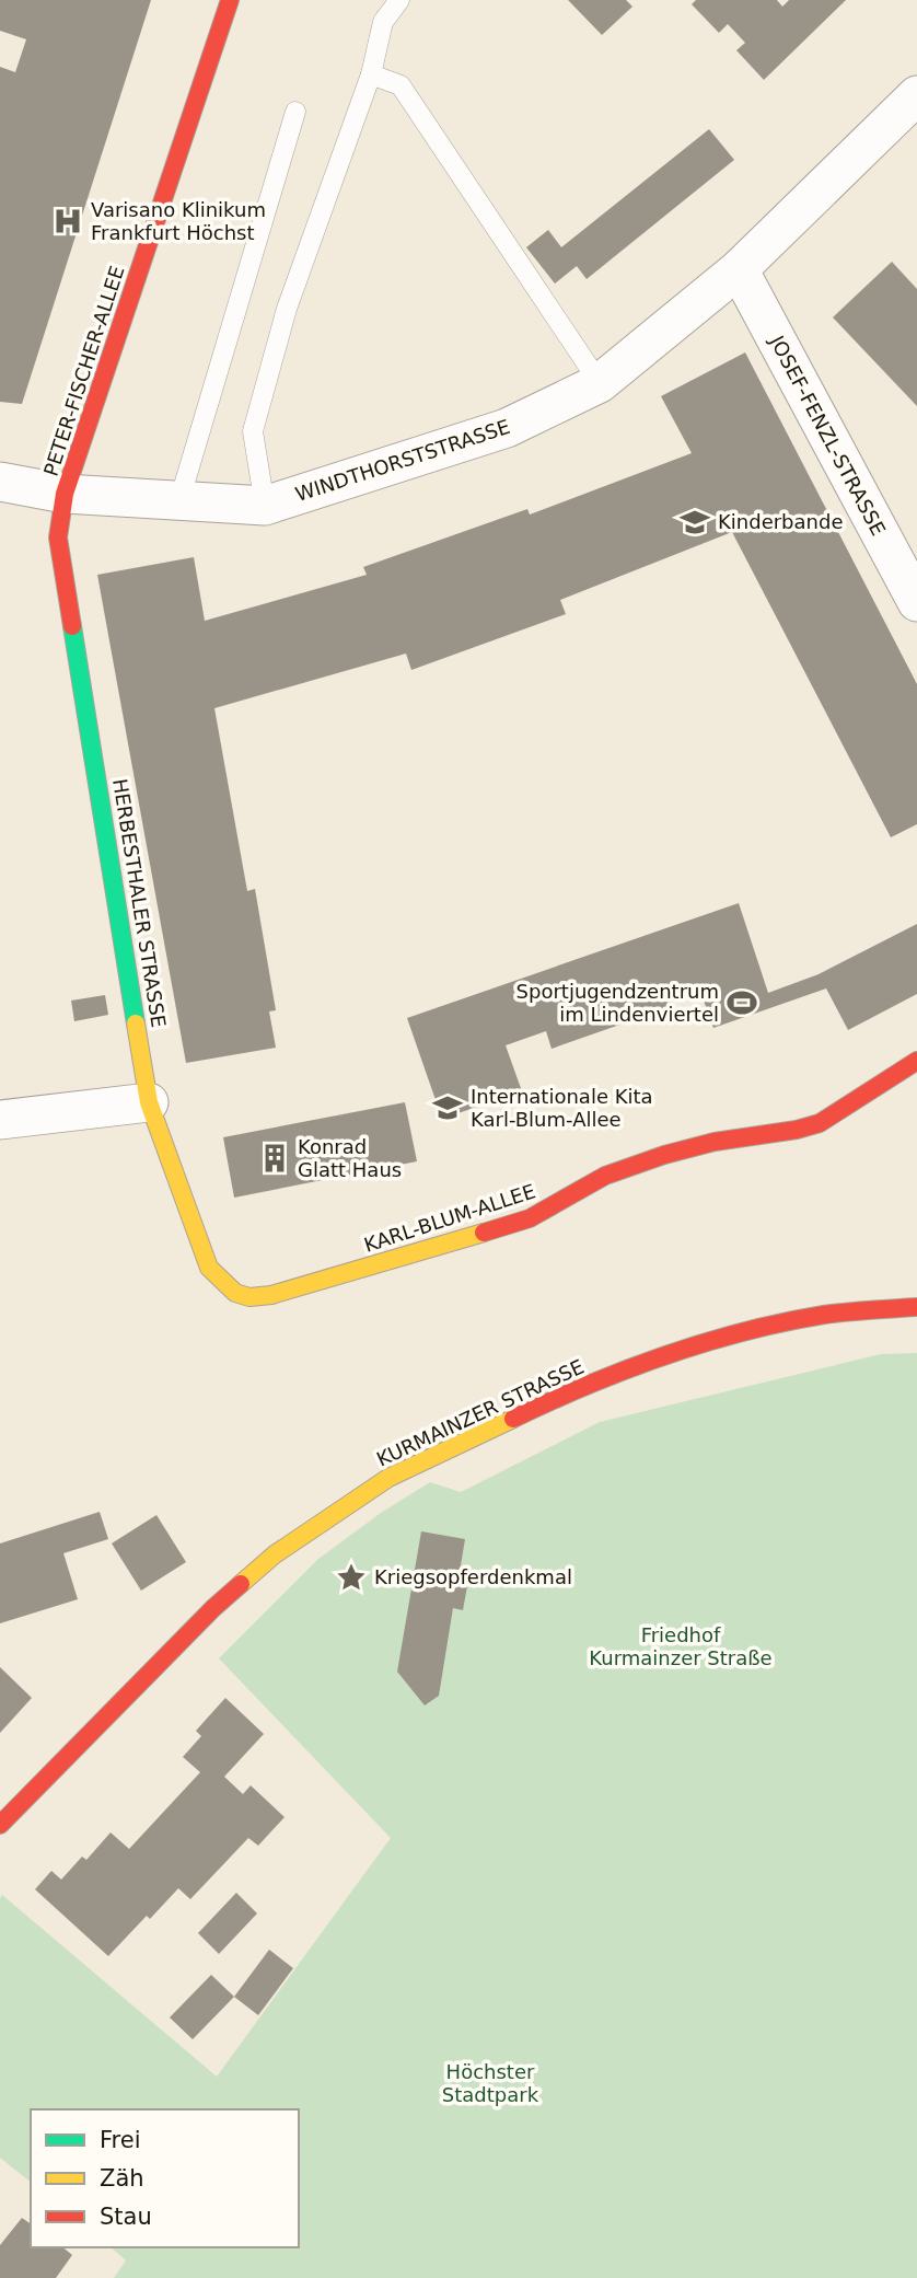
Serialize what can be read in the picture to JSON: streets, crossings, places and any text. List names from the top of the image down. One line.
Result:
{"streets":{"street":["PETER-FISCHER-ALLEE","JOSEF-FENZL-STRASSE","WINDTHORSTSTRASSE","HERBESTHALER STRASSE","KARL-BLUM-ALLEE","KURMAINZER STRASSE"]},"crossings":[["PETER-FISCHER-ALLEE","WINDTHORSTSTRASSE"],["PETER-FISCHER-ALLEE","HERBESTHALER STRASSE"],["JOSEF-FENZL-STRASSE","WINDTHORSTSTRASSE"],["WINDTHORSTSTRASSE","HERBESTHALER STRASSE"],["HERBESTHALER STRASSE","KARL-BLUM-ALLEE"]],"parks":["Friedhof Kurmainzer Straße","Höchster Stadtpark"],"places":{"hospital":["Varisano Klinikum Frankfurt Höchst"],"school or university":["Kinderbande","Internationale Kita Karl-Blum-Allee"],"sports":["Sportjugendzentrum im Lindenviertel"],"building":["Konrad Glatt Haus"],"place":["Kriegsopferdenkmal"]},"legend":["Frei","Zäh","Stau"]}
